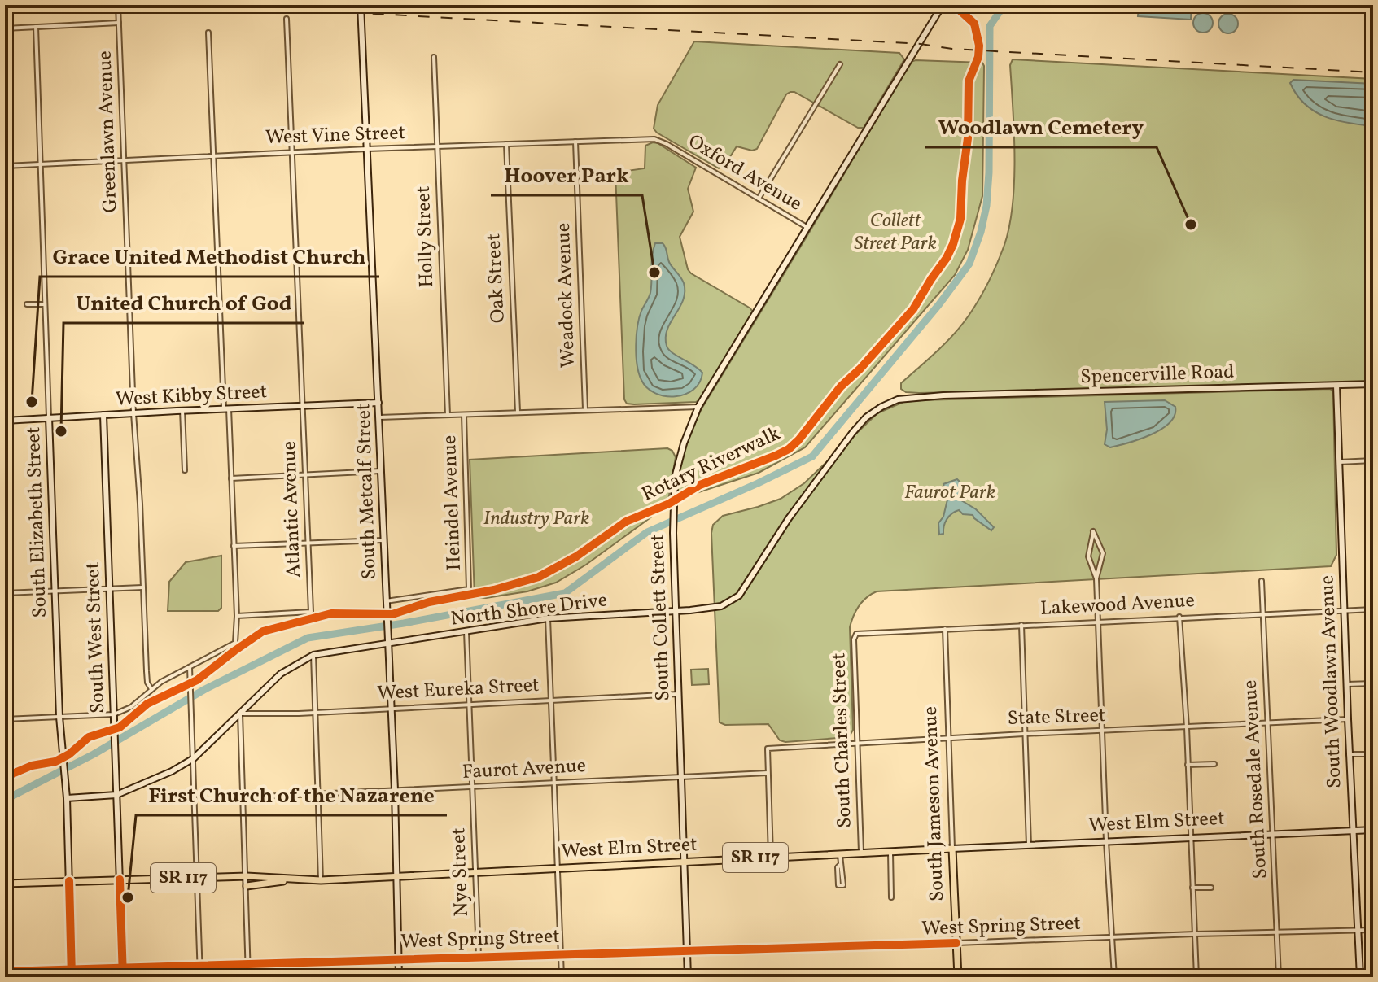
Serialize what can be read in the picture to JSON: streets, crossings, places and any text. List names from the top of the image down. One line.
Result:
{"streets":{"main road":["South Jameson Avenue","West Elm Street","SR 117"],"street":["Greenlawn Avenue","West Vine Street","Oxford Avenue","Holly Street","Oak Street","Weadock Avenue","Spencerville Road","West Kibby Street","South Metcalf Street","Heindel Avenue","Atlantic Avenue","South Elizabeth Street","Lakewood Avenue","North Shore Drive","South Collett Street","South West Street","South Woodlawn Avenue","West Eureka Street","State Street","South Charles Street","Faurot Avenue","South Rosedale Avenue","Nye Street","West Spring Street"],"cycle path":["Rotary Riverwalk"]},"crossings":[["Greenlawn Avenue","West Vine Street"],["Greenlawn Avenue","West Kibby Street"],["West Vine Street","Oxford Avenue"],["West Vine Street","Holly Street"],["West Vine Street","Oak Street"],["West Vine Street","Weadock Avenue"],["West Vine Street","South Metcalf Street"],["West Vine Street","Atlantic Avenue"],["West Vine Street","South Elizabeth Street"],["Oxford Avenue","South Collett Street"],["Spencerville Road","North Shore Drive"],["Spencerville Road","South Woodlawn Avenue"],["West Kibby Street","South Metcalf Street"],["West Kibby Street","Atlantic Avenue"],["West Kibby Street","South Elizabeth Street"],["West Kibby Street","South West Street"],["South Metcalf Street","Heindel Avenue"],["South Metcalf Street","North Shore Drive"],["South Metcalf Street","West Eureka Street"],["South Metcalf Street","Faurot Avenue"],["South Metcalf Street","West Elm Street"],["South Metcalf Street","West Spring Street"],["South Elizabeth Street","North Shore Drive"],["South Elizabeth Street","West Elm Street"],["South Elizabeth Street","West Spring Street"],["Lakewood Avenue","South Woodlawn Avenue"],["Lakewood Avenue","South Charles Street"],["Lakewood Avenue","South Rosedale Avenue"],["Lakewood Avenue","South Jameson Avenue"],["North Shore Drive","South Collett Street"],["North Shore Drive","South West Street"],["North Shore Drive","West Eureka Street"],["North Shore Drive","Nye Street"],["South Collett Street","West Eureka Street"],["South Collett Street","Faurot Avenue"],["South Collett Street","West Elm Street"],["South Collett Street","West Spring Street"],["South West Street","West Elm Street"],["South West Street","West Spring Street"],["South Woodlawn Avenue","State Street"],["South Woodlawn Avenue","West Elm Street"],["South Woodlawn Avenue","West Spring Street"],["West Eureka Street","Nye Street"],["State Street","South Charles Street"],["State Street","Faurot Avenue"],["State Street","South Rosedale Avenue"],["State Street","South Jameson Avenue"],["South Charles Street","West Elm Street"],["Faurot Avenue","Nye Street"],["South Rosedale Avenue","West Elm Street"],["South Rosedale Avenue","West Spring Street"],["South Jameson Avenue","West Elm Street"],["South Jameson Avenue","West Spring Street"],["West Elm Street","Nye Street"],["Nye Street","West Spring Street"]],"parks":["Collett Street Park","Faurot Park","Industry Park"],"places":["Woodlawn Cemetery","Hoover Park","Grace United Methodist Church","United Church of God","First Church of the Nazarene"]}
